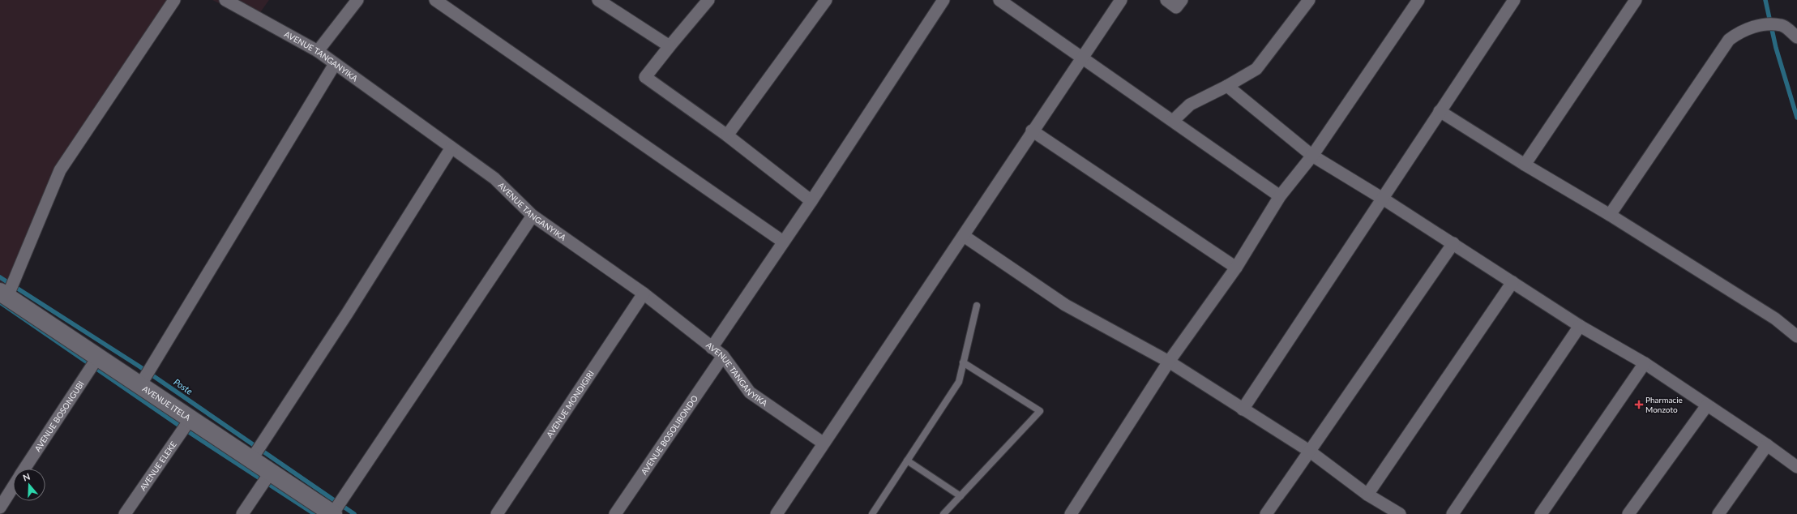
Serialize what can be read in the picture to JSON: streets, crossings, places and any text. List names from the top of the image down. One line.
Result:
{"streets":{"street":["AVENUE TANGANYIKA","AVENUE ITELA","AVENUE MONDIGIRI","AVENUE BOSONGUBI","AVENUE BOSOLIBONDO","AVENUE ELEKE"]},"crossings":[["AVENUE TANGANYIKA","AVENUE MONDIGIRI"],["AVENUE TANGANYIKA","AVENUE BOSOLIBONDO"],["AVENUE ITELA","AVENUE BOSONGUBI"],["AVENUE ITELA","AVENUE ELEKE"]],"water":["Poste"],"places":{"health":["Pharmacie Monzoto"]},"north":"top"}
